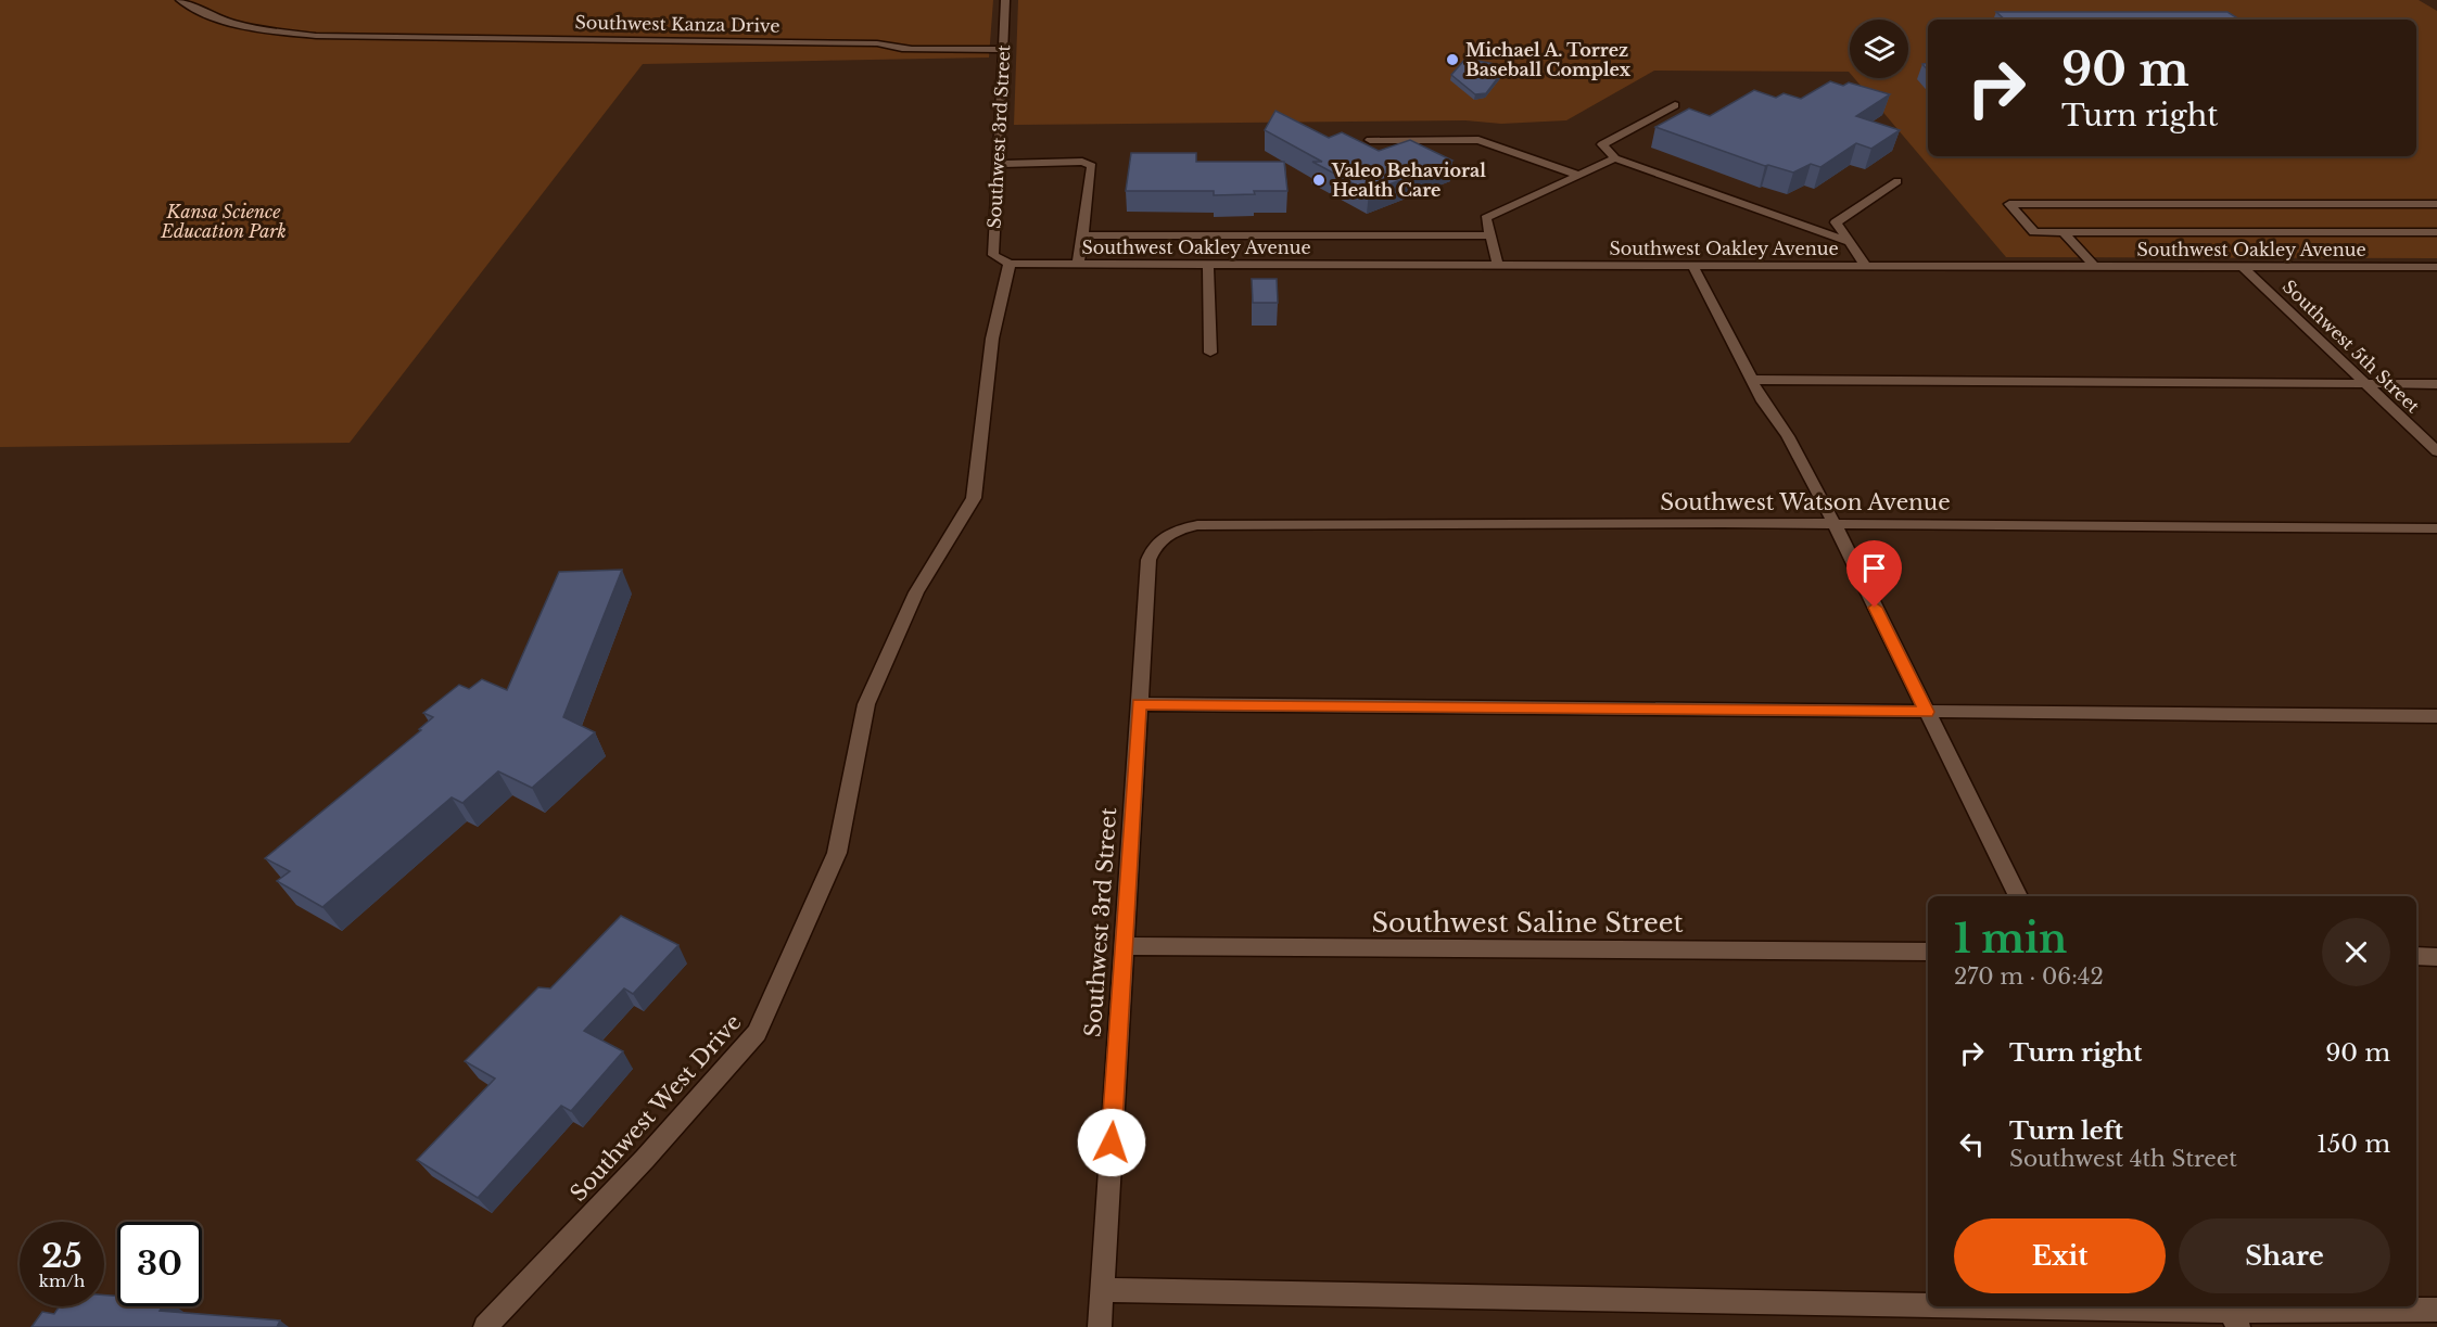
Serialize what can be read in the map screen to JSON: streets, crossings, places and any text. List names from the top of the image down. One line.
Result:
{"streets":{"street":["Southwest Kanza Drive","Southwest 3rd Street","Southwest Oakley Avenue","Southwest 5th Street","Southwest Watson Avenue","Southwest Saline Street","Southwest West Drive"]},"crossings":[["Southwest Kanza Drive","Southwest 3rd Street"],["Southwest 3rd Street","Southwest Oakley Avenue"],["Southwest 3rd Street","Southwest Watson Avenue"],["Southwest 3rd Street","Southwest Saline Street"],["Southwest 3rd Street","Southwest West Drive"],["Southwest Oakley Avenue","Southwest 5th Street"],["Southwest Oakley Avenue","Southwest West Drive"]],"parks":["Kansa Science Education Park"],"places":["Michael A. Torrez Baseball Complex","Valeo Behavioral Health Care"],"page":{"turn":["90 m","Turn right"],"heading":["1 min","270 m · 06:42"],"list":[{"name":"Turn right","value":"90 m"},{"name":"Turn left","note":"Southwest 4th Street","value":"150 m"}],"buttons":["Exit","Share"],"speed":"25 km/h","limit":"30"}}
